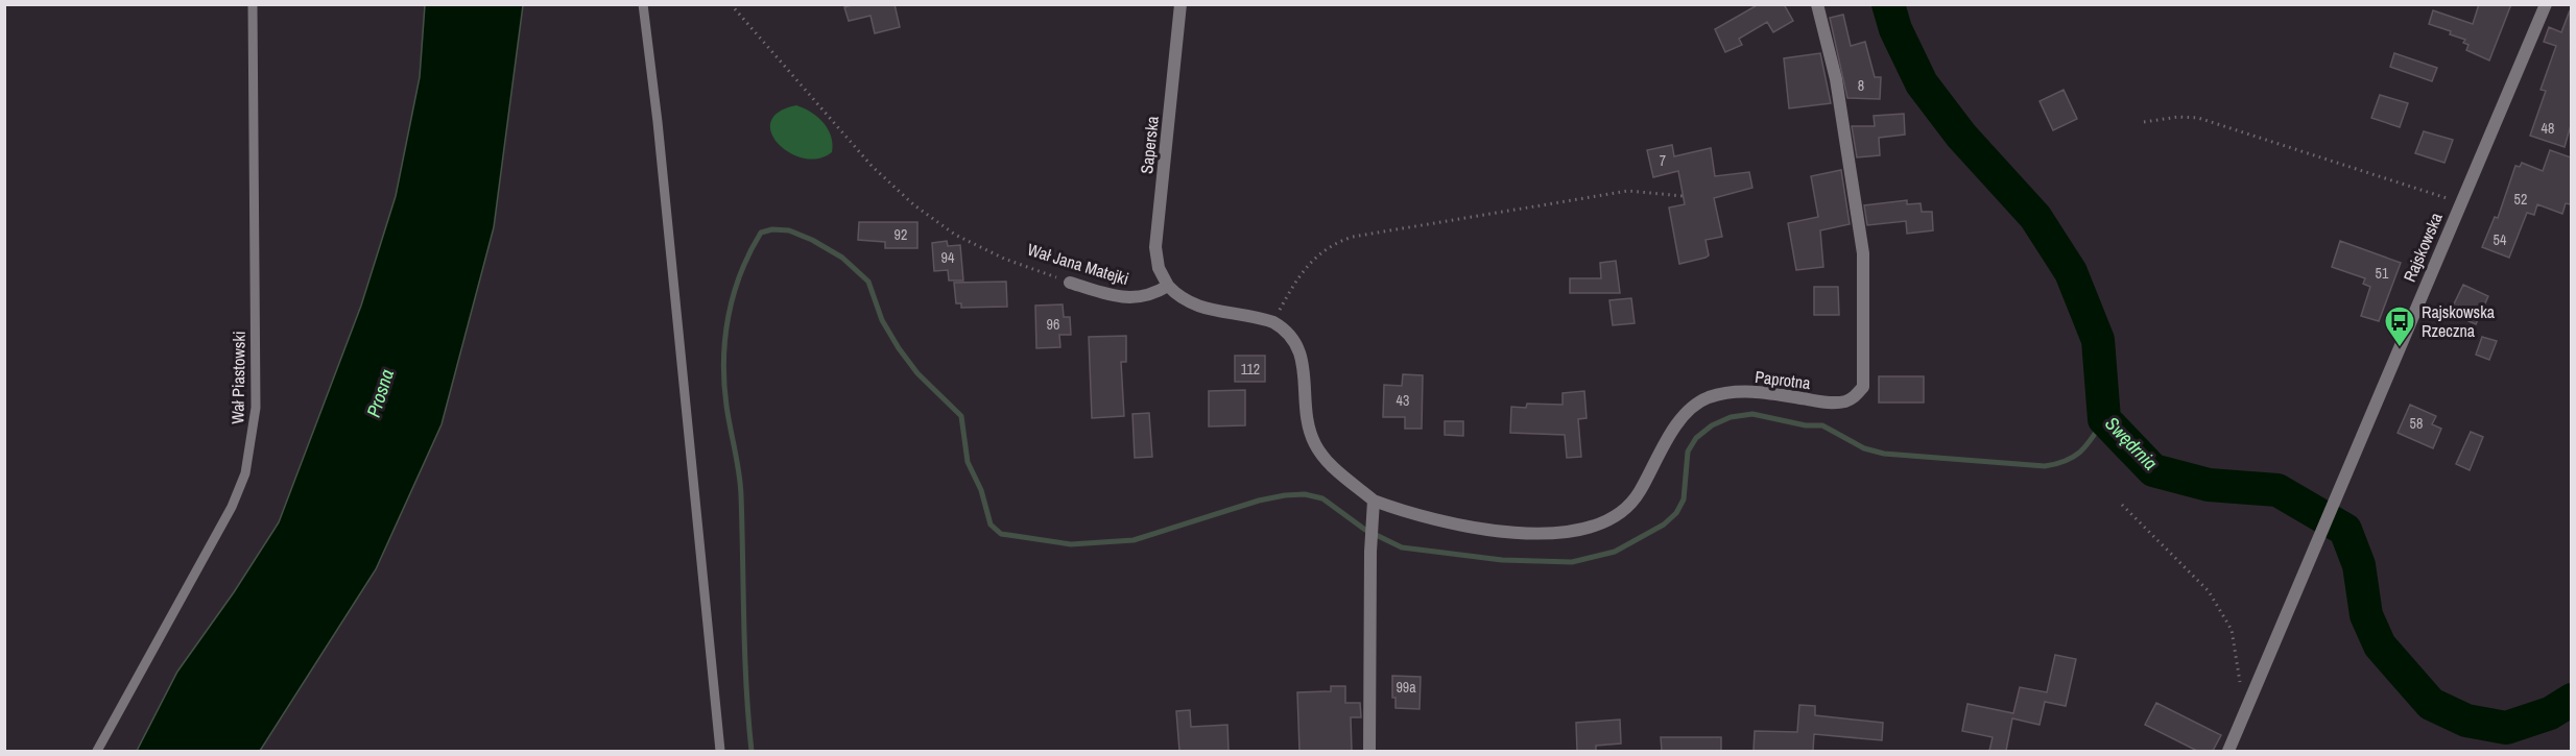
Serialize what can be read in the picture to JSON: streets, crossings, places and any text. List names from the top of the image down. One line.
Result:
{"streets":{"street":["Saperska","Rajskowska","Wał Jana Matejki","Paprotna"],"lane":["Wał Piastowski"]},"crossings":[["Saperska","Wał Jana Matejki"]],"water":["Prosna","Swędrnia"],"places":{"bus stop":["Rajskowska Rzeczna"]},"house_numbers":["8","48","7","52","92","54","94","51","96","112","43","58","99a"]}
